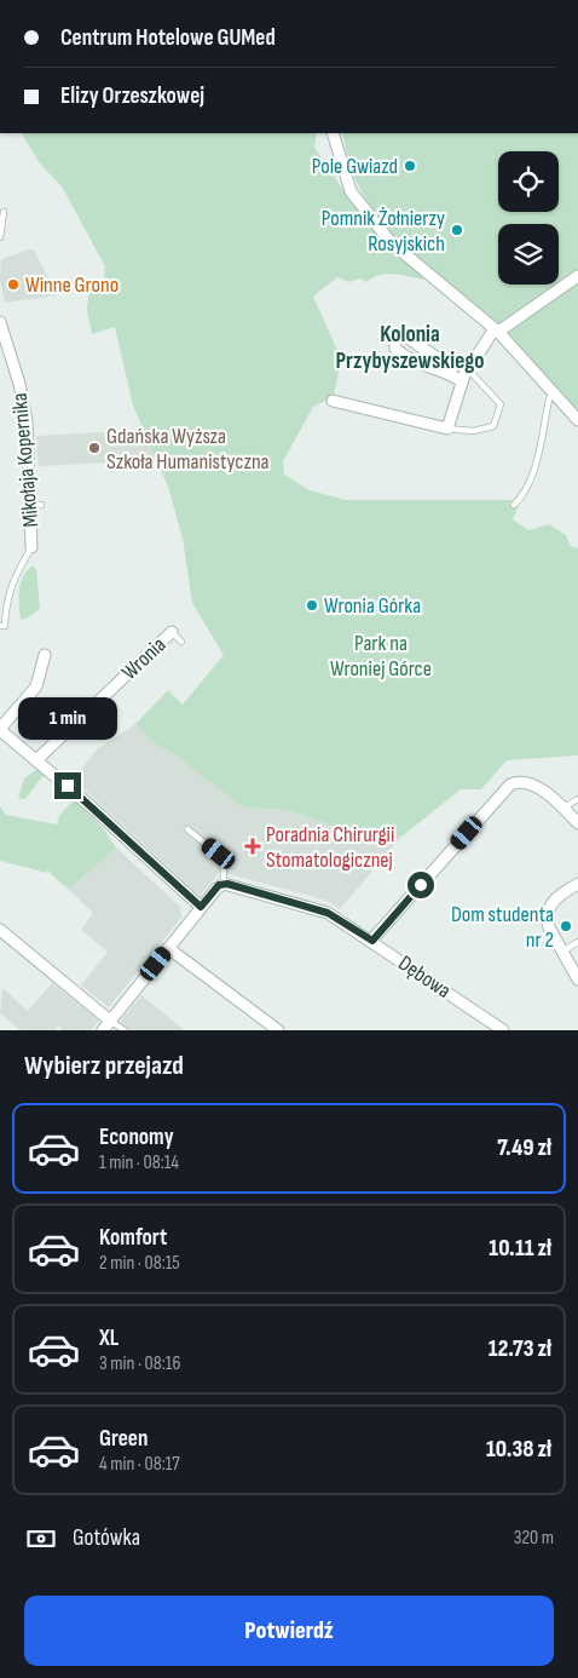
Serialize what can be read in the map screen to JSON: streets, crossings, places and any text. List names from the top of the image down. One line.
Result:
{"streets":{"street":["Mikołaja Kopernika","Wronia","Dębowa"]},"districts":["Kolonia Przybyszewskiego"],"parks":["Park na Wroniej Górce"],"places":{"other":["Pole Gwiazd","Pomnik Żołnierzy Rosyjskich","Winne Grono","Gdańska Wyższa Szkoła Humanistyczna","Wronia Górka","Dom studenta nr 2"],"health":["Poradnia Chirurgii Stomatologicznej"]},"page":{"banner":["Centrum Hotelowe GUMed","Elizy Orzeszkowej"],"bubble":"1 min","heading":"Wybierz przejazd","list":[{"name":"Economy","note":"1 min · 08:14","value":"7.49 zł"},{"name":"Komfort","note":"2 min · 08:15","value":"10.11 zł"},{"name":"XL","note":"3 min · 08:16","value":"12.73 zł"},{"name":"Green","note":"4 min · 08:17","value":"10.38 zł"}],"pay":["Gotówka","320 m"],"buttons":"Potwierdź"}}
